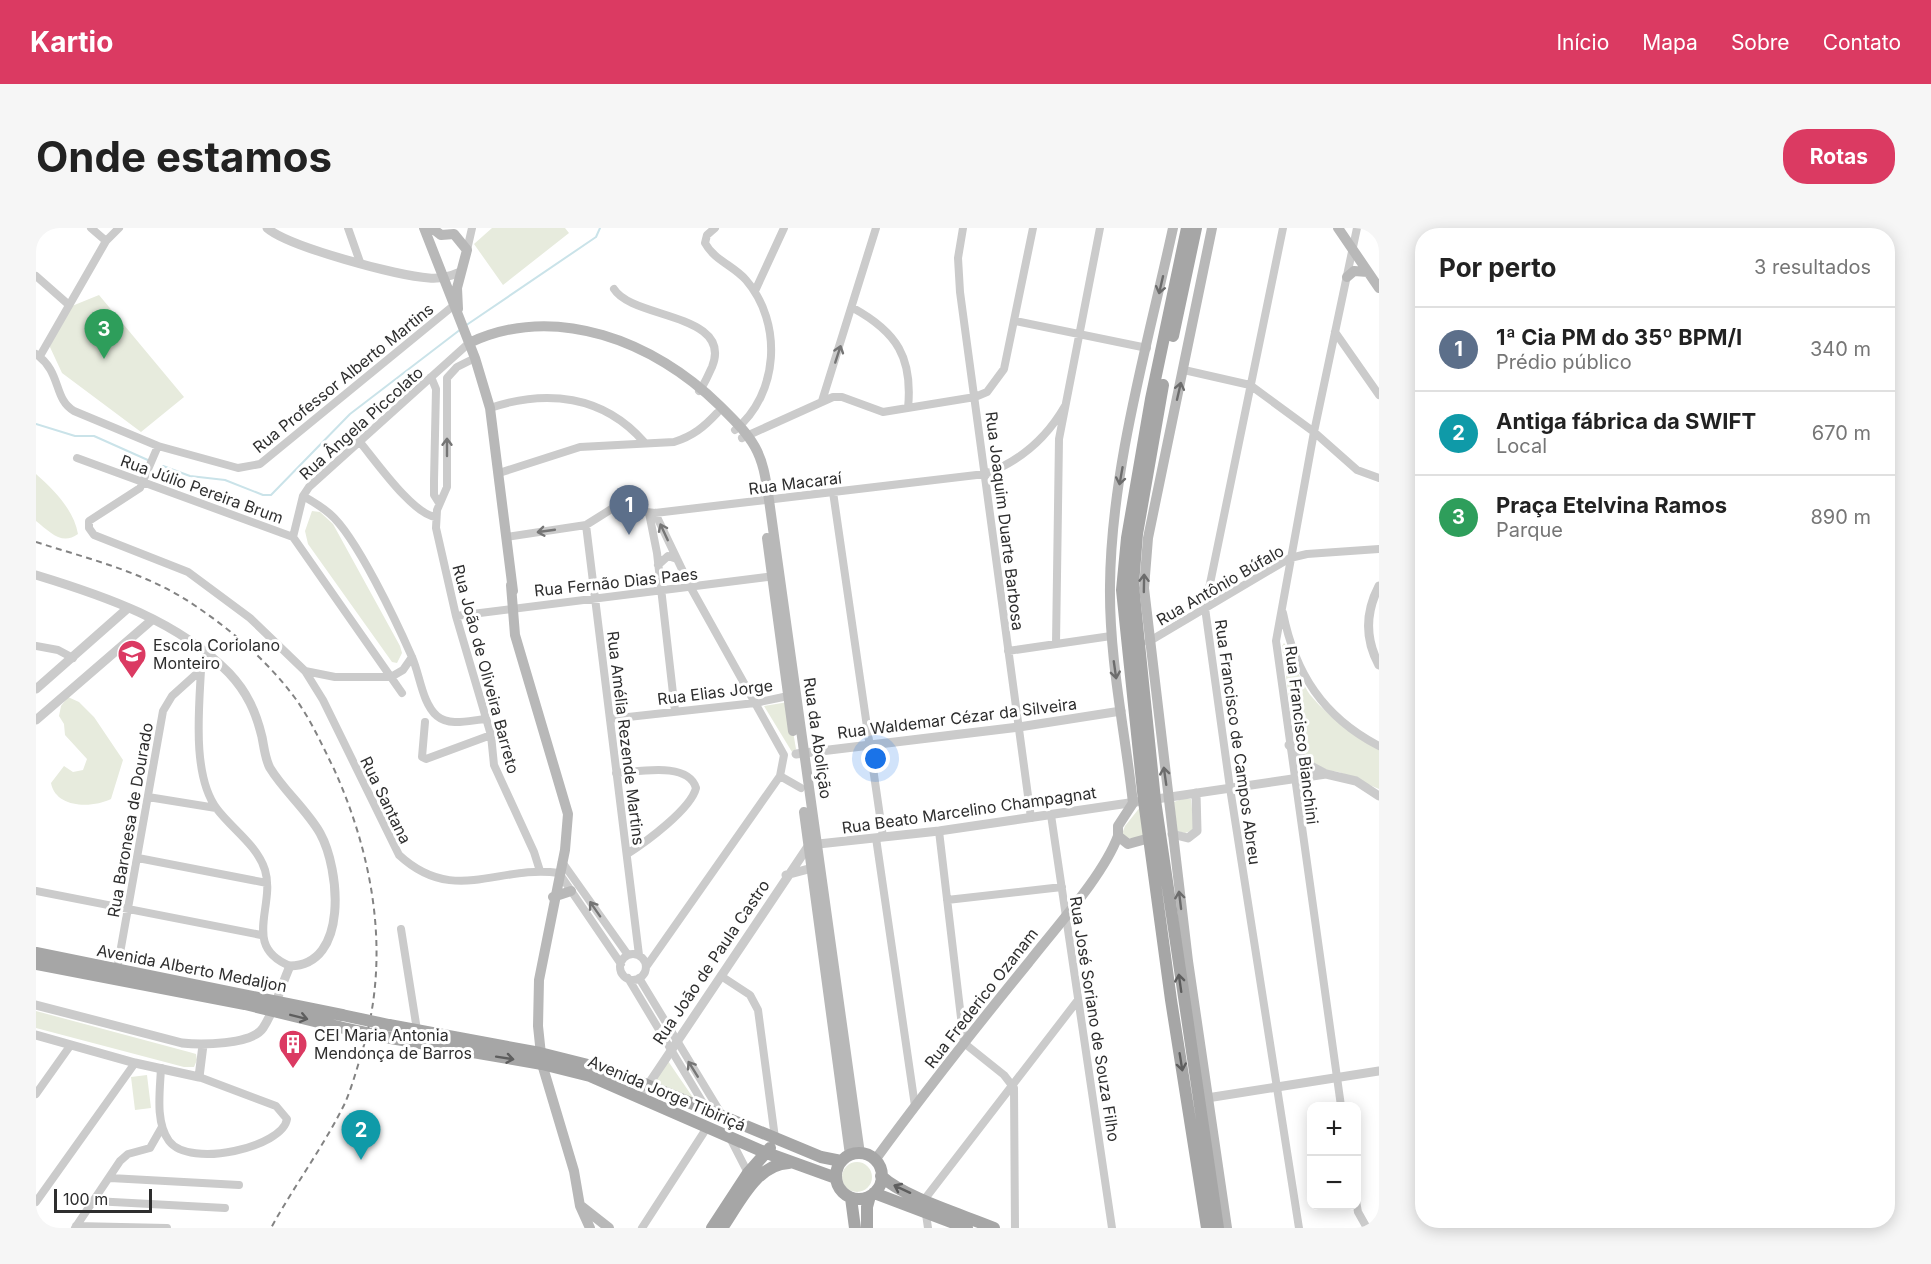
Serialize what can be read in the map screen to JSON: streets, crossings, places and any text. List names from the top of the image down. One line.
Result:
{"streets":{"main road":["Rua da Abolição","Avenida Alberto Medaljon","Rua Frederico Ozanam","Avenida Jorge Tibiriçá"],"street":["Rua Professor Alberto Martins","Rua Ângela Piccolato","Rua Macaraí","Rua Júlio Pereira Brum","Rua Joaquim Duarte Barbosa","Rua Fernão Dias Paes","Rua Antônio Búfalo","Rua João de Oliveira Barreto","Rua Elias Jorge","Rua Waldemar Cézar da Silveira","Rua Francisco Bianchini","Rua Amélia Rezende Martins","Rua Francisco de Campos Abreu","Rua Santana","Rua Beato Marcelino Champagnat","Rua Baronesa de Dourado","Rua João de Paula Castro","Rua José Soriano de Souza Filho"]},"crossings":[["Rua Ângela Piccolato","Rua Júlio Pereira Brum"],["Rua Ângela Piccolato","Rua João de Oliveira Barreto"],["Rua Ângela Piccolato","Rua da Abolição"],["Rua Macaraí","Rua Joaquim Duarte Barbosa"],["Rua Macaraí","Rua Amélia Rezende Martins"],["Rua Macaraí","Rua da Abolição"],["Rua Júlio Pereira Brum","Rua Santana"],["Rua Joaquim Duarte Barbosa","Rua Waldemar Cézar da Silveira"],["Rua Joaquim Duarte Barbosa","Rua Beato Marcelino Champagnat"],["Rua Fernão Dias Paes","Rua João de Oliveira Barreto"],["Rua Fernão Dias Paes","Rua Amélia Rezende Martins"],["Rua Fernão Dias Paes","Rua da Abolição"],["Rua Antônio Búfalo","Rua Francisco Bianchini"],["Rua Antônio Búfalo","Rua Francisco de Campos Abreu"],["Rua João de Oliveira Barreto","Rua Santana"],["Rua Elias Jorge","Rua Amélia Rezende Martins"],["Rua Elias Jorge","Rua da Abolição"],["Rua Waldemar Cézar da Silveira","Rua da Abolição"],["Rua Francisco Bianchini","Rua Beato Marcelino Champagnat"],["Rua da Abolição","Rua Beato Marcelino Champagnat"],["Rua da Abolição","Rua João de Paula Castro"],["Rua da Abolição","Rua Frederico Ozanam"],["Rua da Abolição","Avenida Jorge Tibiriçá"],["Rua Francisco de Campos Abreu","Rua Beato Marcelino Champagnat"],["Rua Beato Marcelino Champagnat","Rua João de Paula Castro"],["Rua Beato Marcelino Champagnat","Rua Frederico Ozanam"],["Rua Beato Marcelino Champagnat","Rua José Soriano de Souza Filho"],["Rua Baronesa de Dourado","Avenida Alberto Medaljon"],["Rua João de Paula Castro","Avenida Jorge Tibiriçá"],["Avenida Alberto Medaljon","Avenida Jorge Tibiriçá"],["Rua Frederico Ozanam","Rua José Soriano de Souza Filho"],["Rua Frederico Ozanam","Avenida Jorge Tibiriçá"]],"places":{"school or university":["Escola Coriolano Monteiro"],"building":["CEI Maria Antonia Mendonça de Barros"]},"scale_bar":"100 m","page":{"header":"Kartio","nav":["Início","Mapa","Sobre","Contato"],"buttons":"Rotas","title":"Onde estamos","heading":["Por perto","3 resultados"],"list":[{"mark":"1","name":"1ª Cia PM do 35º BPM/I","note":"Prédio público","value":"340 m"},{"mark":"2","name":"Antiga fábrica da SWIFT","note":"Local","value":"670 m"},{"mark":"3","name":"Praça Etelvina Ramos","note":"Parque","value":"890 m"}],"pins":["3","1","2"],"map_buttons":["+","−"],"scale":"100 m"}}
